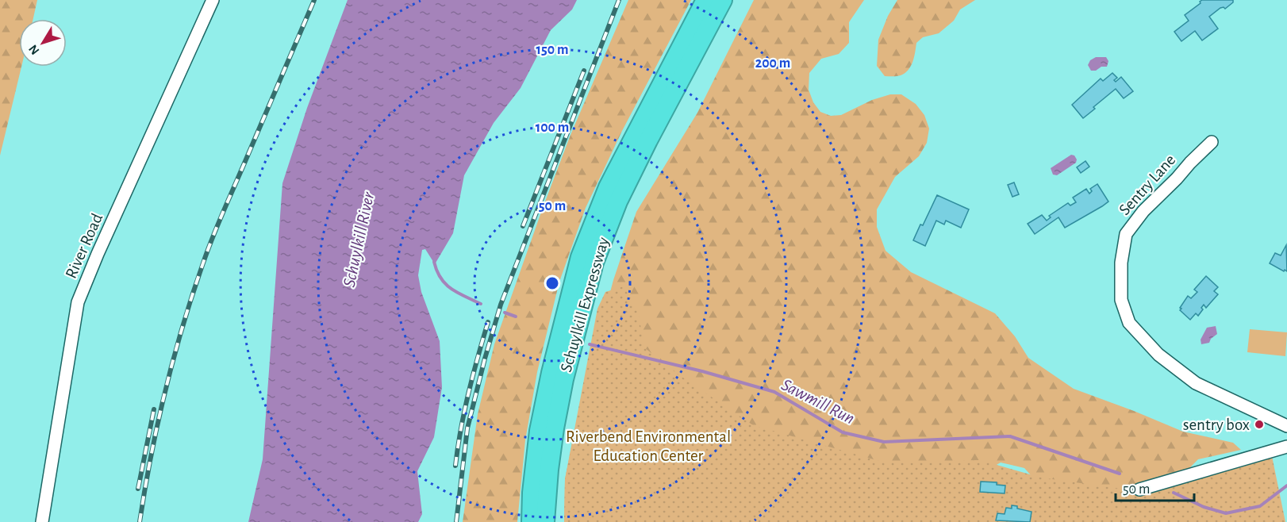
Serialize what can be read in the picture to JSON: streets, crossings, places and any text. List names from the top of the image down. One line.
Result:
{"streets":{"highway":["Schuylkill Expressway"],"street":["Sentry Lane","River Road"]},"water":["Schuylkill River","Sawmill Run"],"parks":["Riverbend Environmental Education Center"],"places":["sentry box"],"scale_bar":"50 m","north":"bottom left","rings":["150 m","200 m","100 m","50 m"]}
